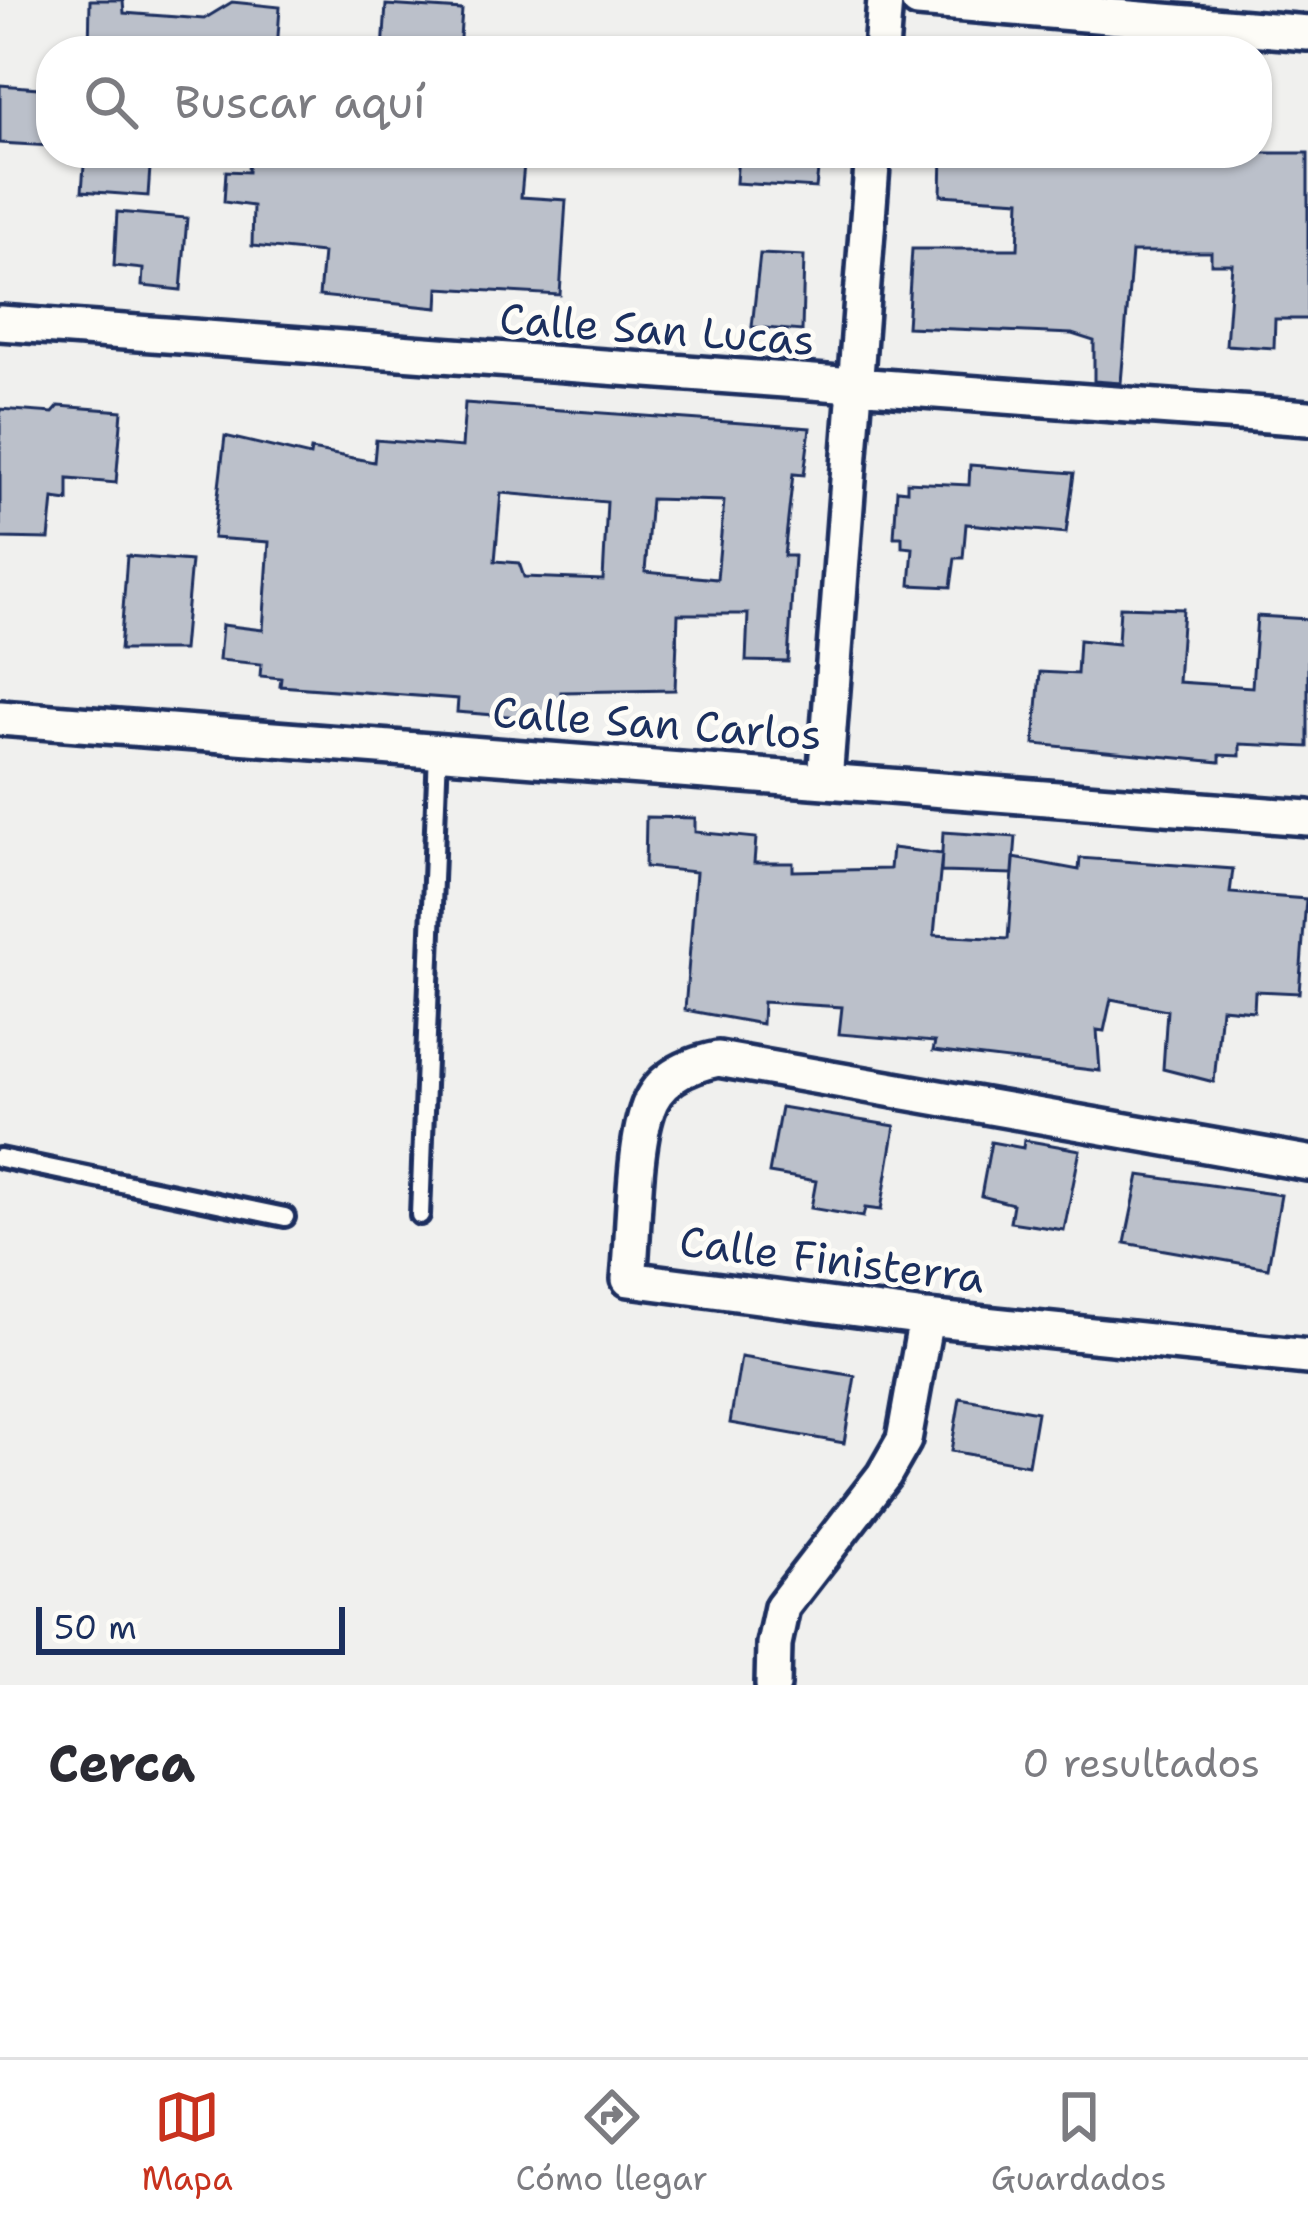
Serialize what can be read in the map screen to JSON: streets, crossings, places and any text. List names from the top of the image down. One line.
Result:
{"streets":{"street":["Calle San Lucas","Calle San Carlos","Calle Finisterra"]},"scale_bar":"50 m","page":{"search":"Buscar aquí","scale":"50 m","heading":["Cerca","0 resultados"],"nav":["Mapa","Cómo llegar","Guardados"]}}
